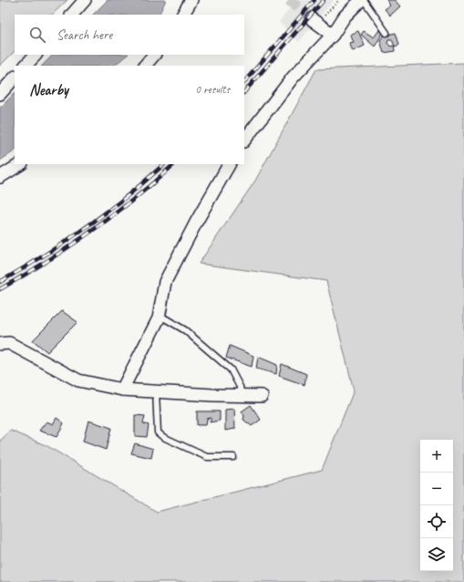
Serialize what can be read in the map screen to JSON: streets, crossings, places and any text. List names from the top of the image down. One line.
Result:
{"page":{"search":"Search here","heading":["Nearby","0 results"],"map_buttons":["+","−"]}}
